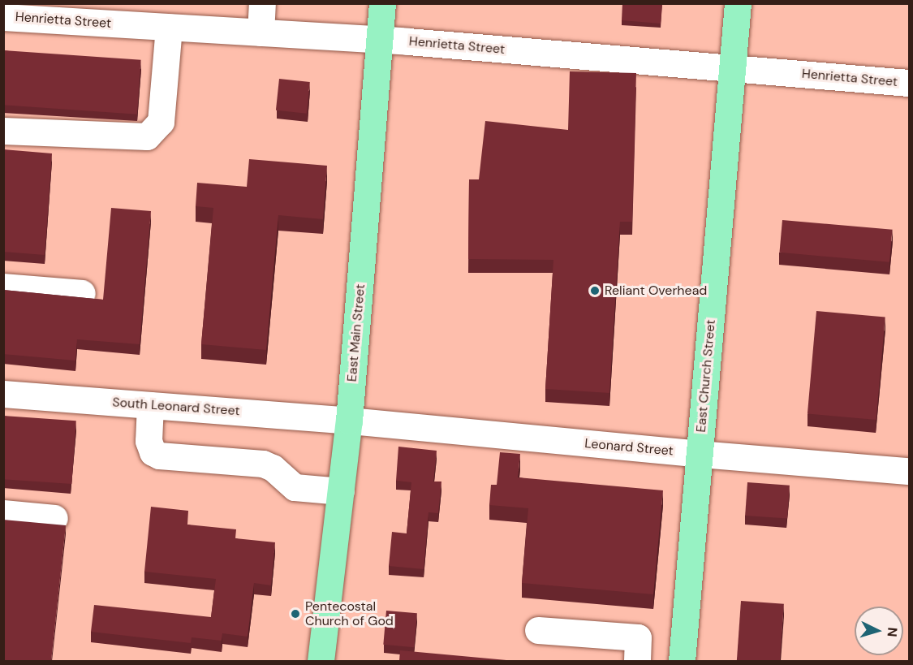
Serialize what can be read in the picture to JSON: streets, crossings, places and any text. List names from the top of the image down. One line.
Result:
{"streets":{"main road":["East Main Street","East Church Street"],"street":["Henrietta Street","South Leonard Street","Leonard Street"]},"crossings":[["Henrietta Street","East Main Street"],["Henrietta Street","East Church Street"],["East Main Street","South Leonard Street"],["East Main Street","Leonard Street"],["East Church Street","Leonard Street"],["South Leonard Street","Leonard Street"]],"places":["Reliant Overhead","Pentecostal Church of God"],"north":"right"}
